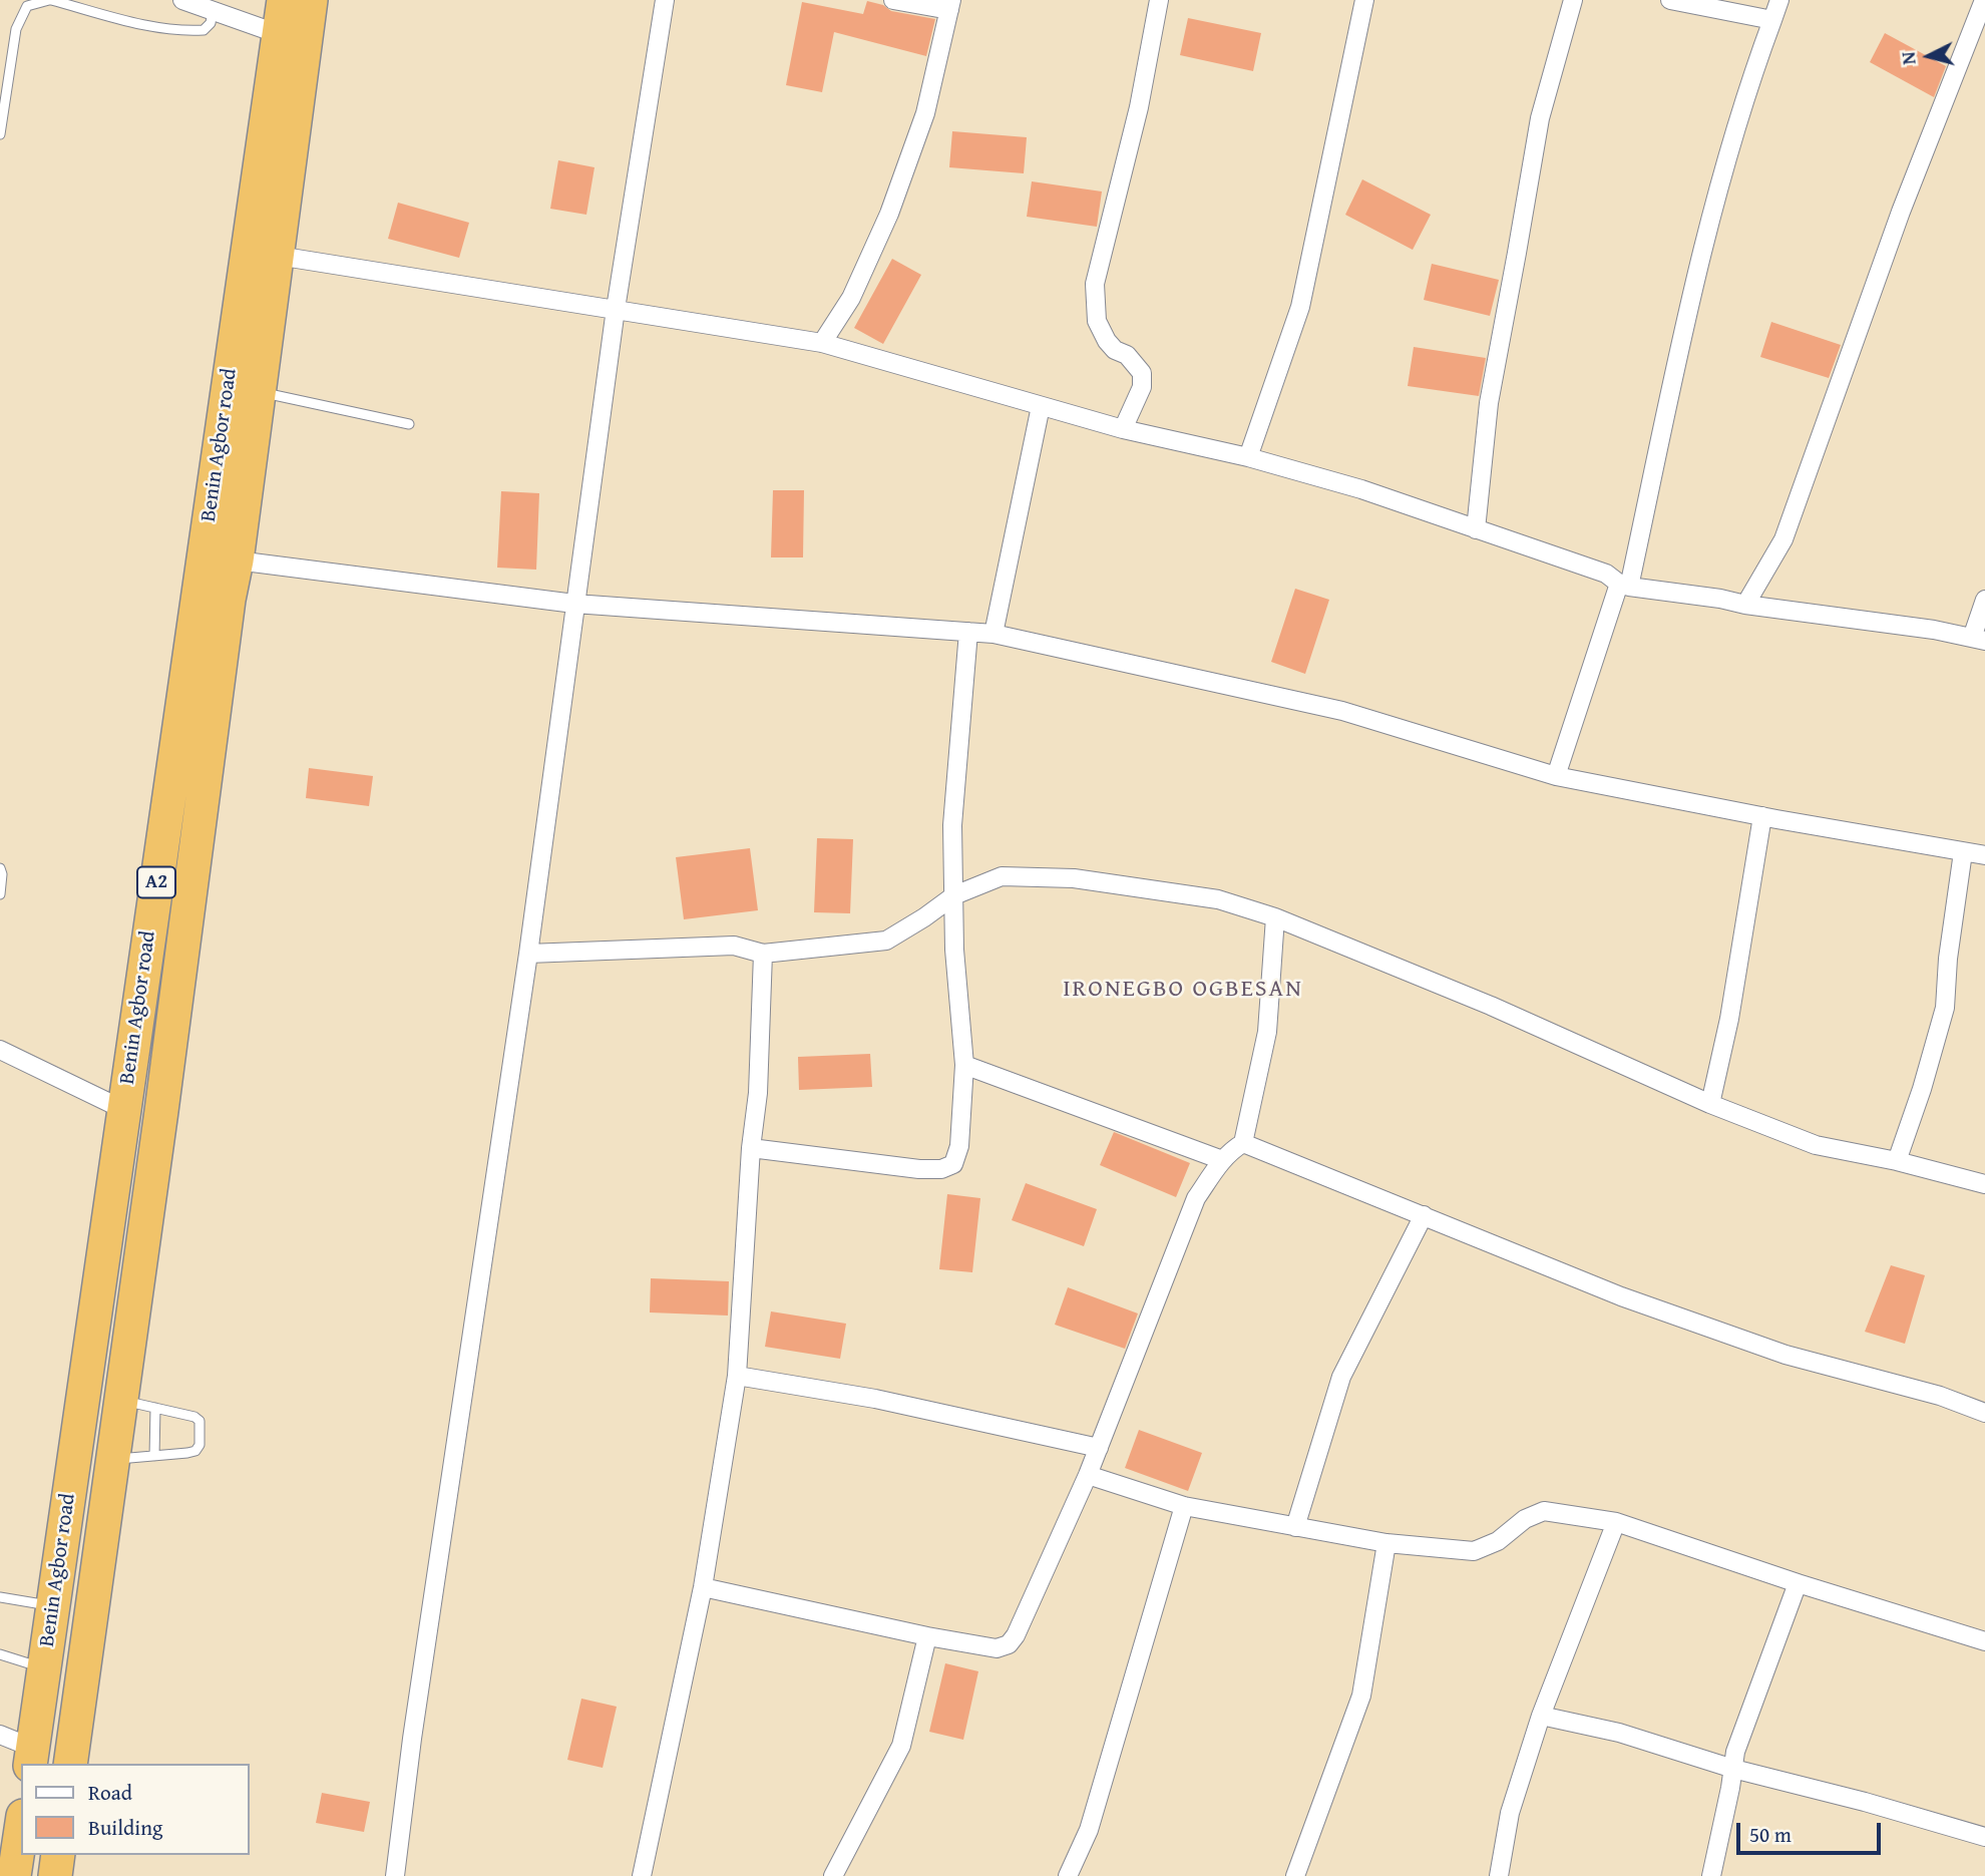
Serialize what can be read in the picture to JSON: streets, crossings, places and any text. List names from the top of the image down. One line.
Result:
{"streets":{"highway":["Benin Agbor road","A2"]},"districts":["IRONEGBO OGBESAN"],"legend":["Road","Building"],"scale_bar":"50 m","north":"left"}
